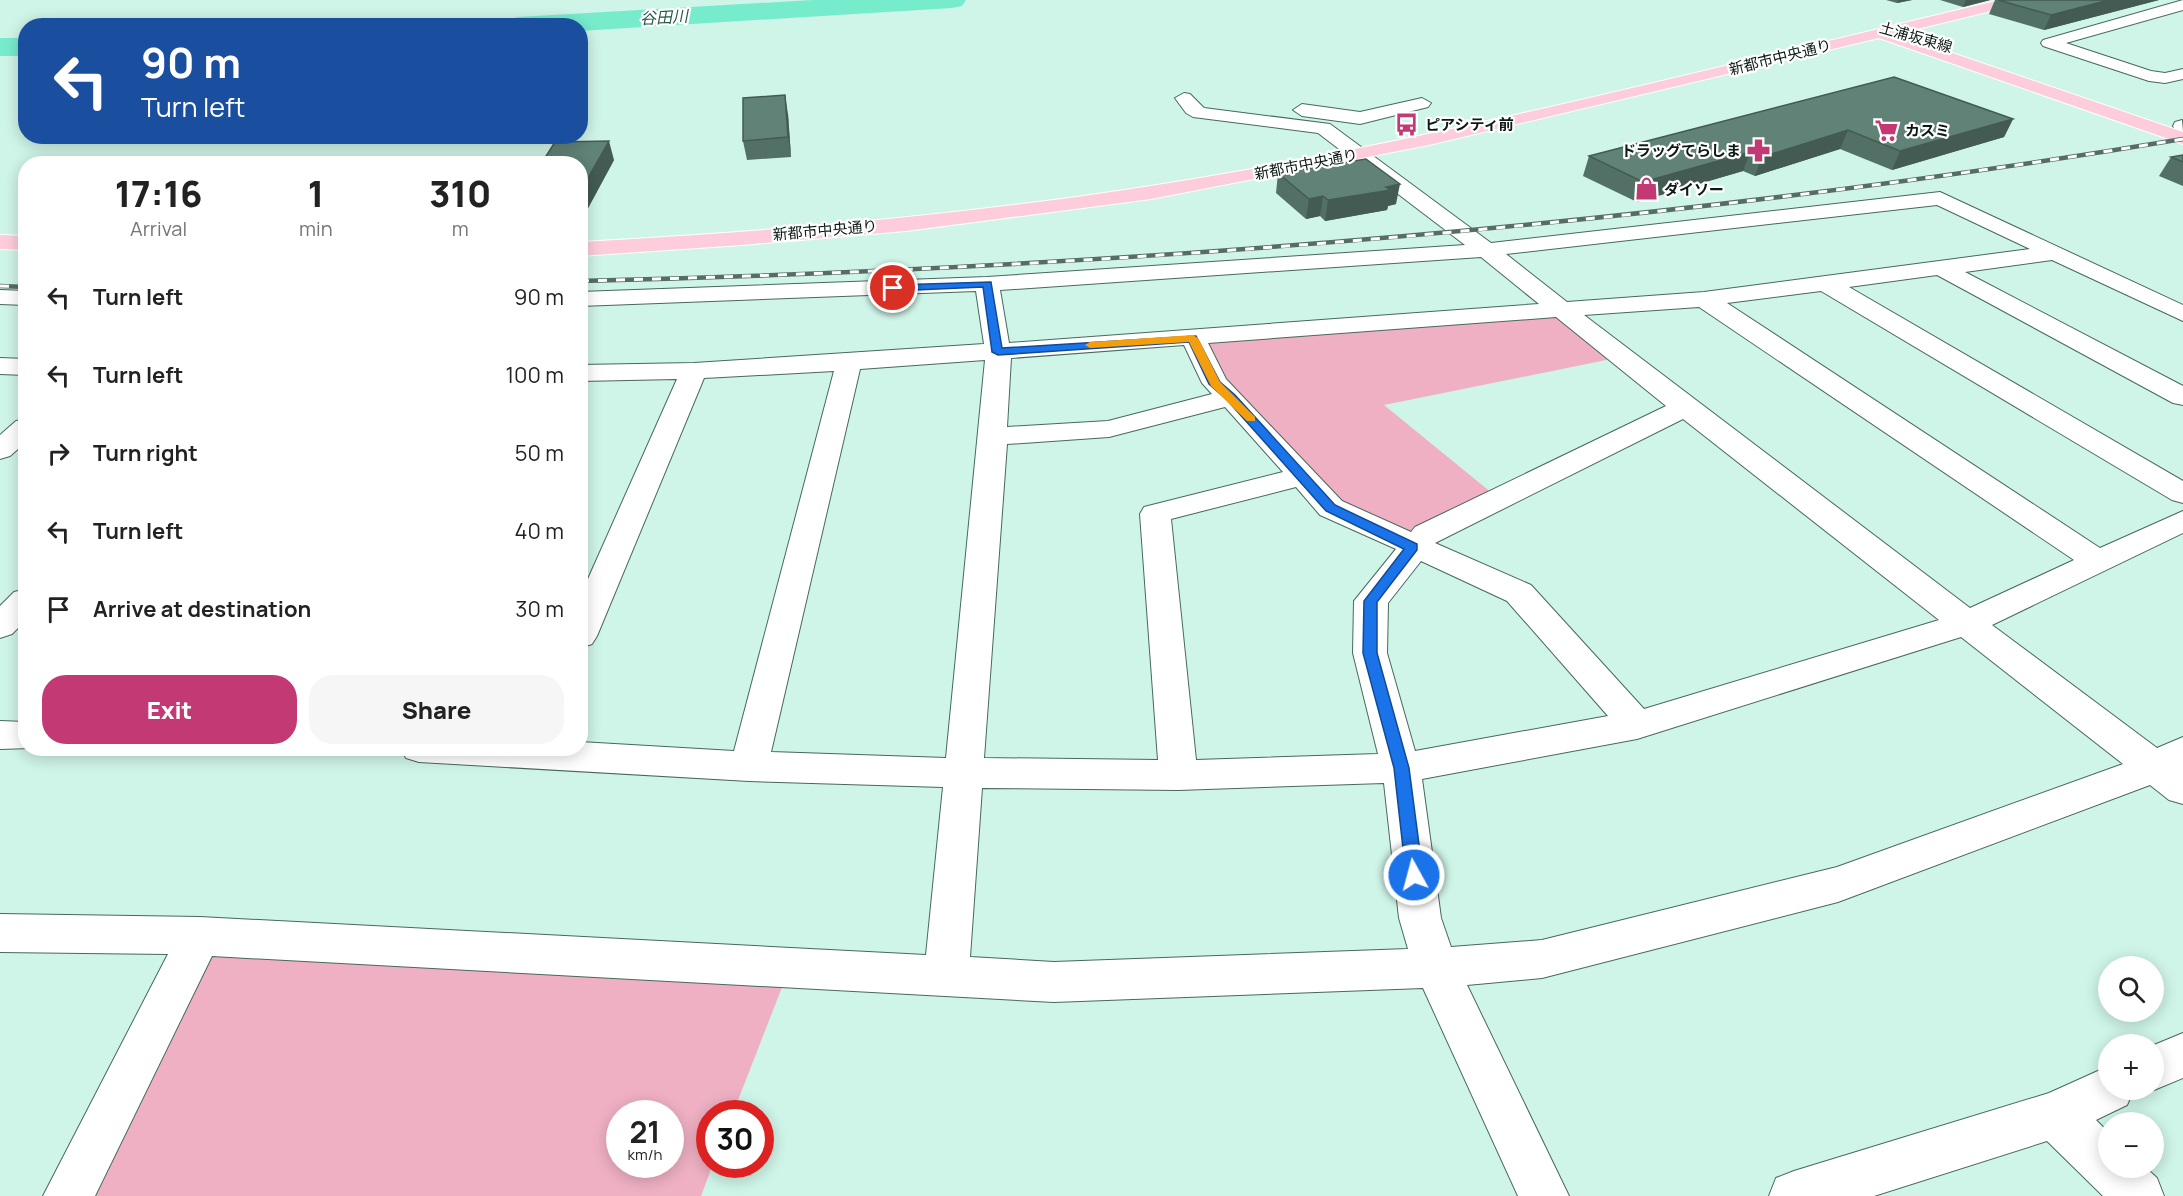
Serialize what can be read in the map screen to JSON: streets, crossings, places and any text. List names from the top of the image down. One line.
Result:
{"streets":{"main road":["土浦坂東線","新都市中央通り"]},"crossings":[["土浦坂東線","新都市中央通り"]],"water":["谷田川"],"places":{"bus stop":["ピアシティ前"],"supermarket":["カスミ"],"pharmacy":["ドラッグてらしま"],"shop":["ダイソー"]},"page":{"turn":["90 m","Turn left"],"eta":["17:16","Arrival","1","min","310","m"],"list":[{"name":"Turn left","value":"90 m"},{"name":"Turn left","value":"100 m"},{"name":"Turn right","value":"50 m"},{"name":"Turn left","value":"40 m"},{"name":"Arrive at destination","value":"30 m"}],"buttons":["Exit","Share"],"map_buttons":["+","−"],"speed":"21 km/h","limit":"30"}}
